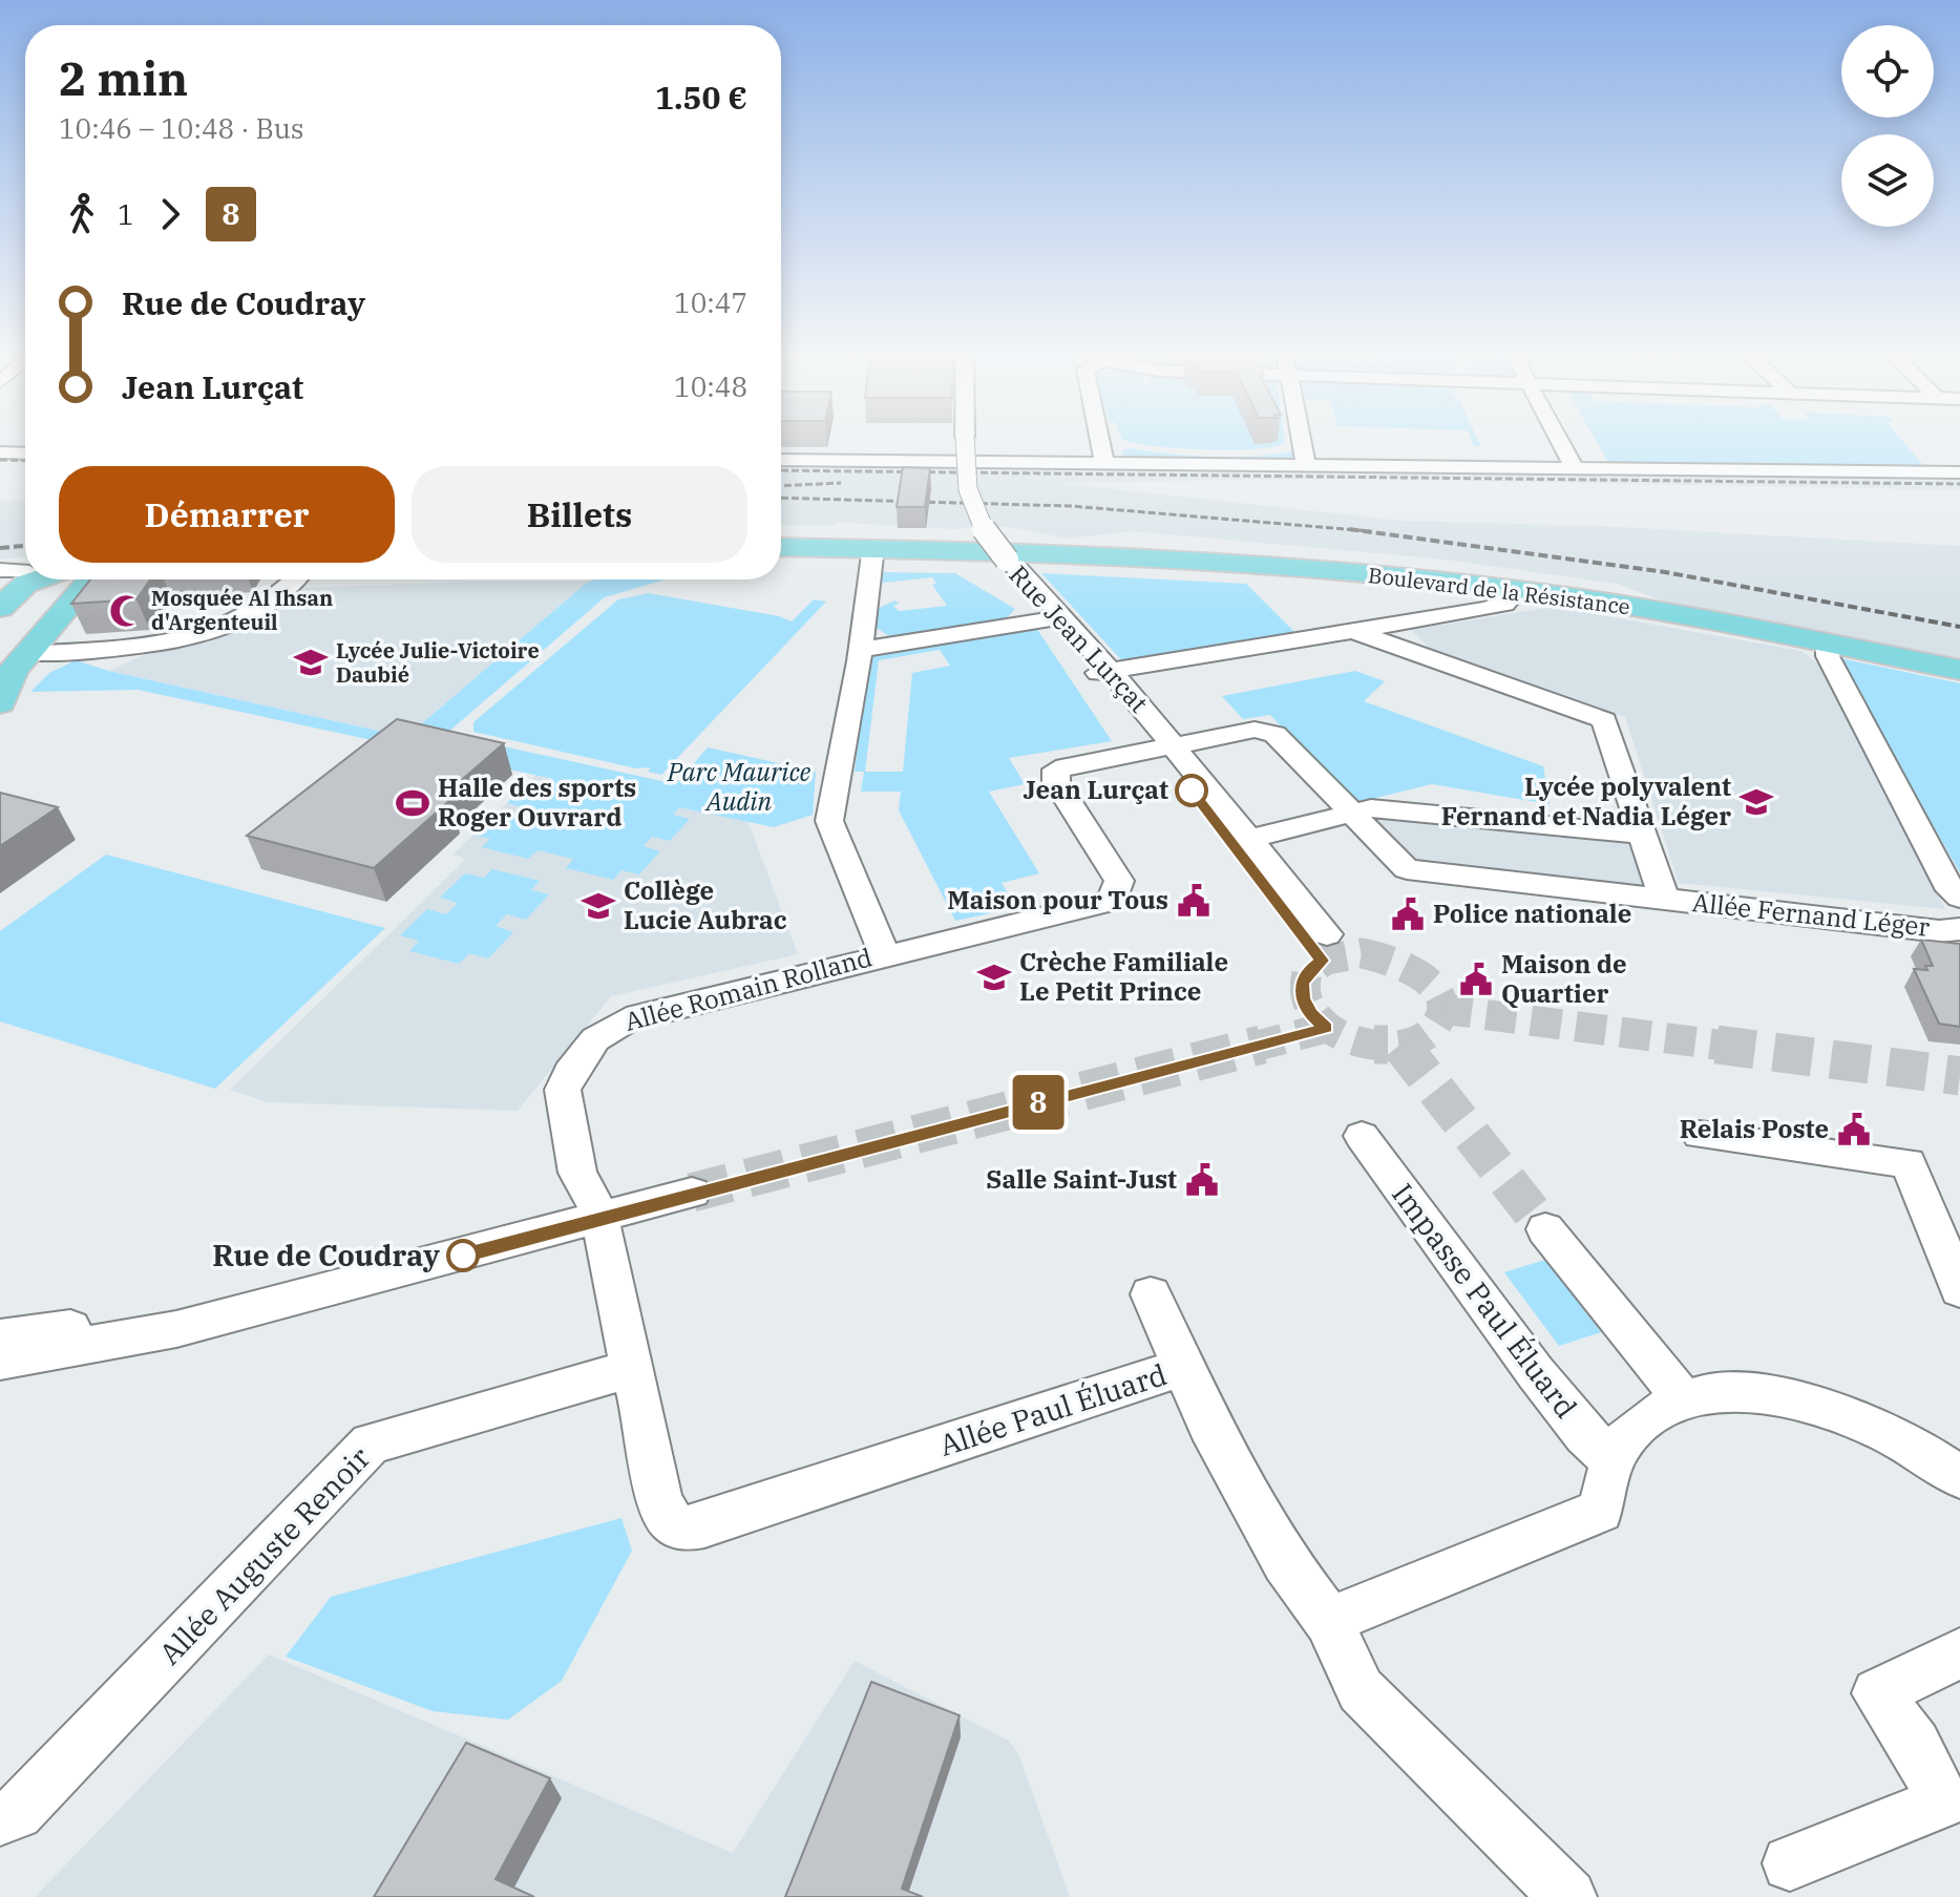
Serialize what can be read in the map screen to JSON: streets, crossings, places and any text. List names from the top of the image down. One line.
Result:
{"streets":{"main road":["Boulevard de la Résistance"],"street":["Rue Jean Lurçat","Allée Fernand Léger","Allée Romain Rolland","Impasse Paul Éluard","Allée Paul Éluard","Allée Auguste Renoir"]},"crossings":[["Boulevard de la Résistance","Rue Jean Lurçat"],["Boulevard de la Résistance","Allée Fernand Léger"],["Boulevard de la Résistance","Allée Romain Rolland"],["Rue Jean Lurçat","Allée Fernand Léger"],["Allée Romain Rolland","Allée Paul Éluard"],["Allée Paul Éluard","Allée Auguste Renoir"]],"parks":["Parc Maurice Audin"],"places":{"mosque":["Mosquée Al Ihsan d'Argenteuil"],"school or university":["Lycée Julie-Victoire Daubié","Lycée polyvalent Fernand et Nadia Léger","Collège Lucie Aubrac","Crèche Familiale Le Petit Prince"],"other":["Jean Lurçat","Rue de Coudray"],"sports":["Halle des sports Roger Ouvrard"],"public building":["Maison pour Tous","Police nationale","Maison de Quartier","Relais Poste","Salle Saint-Just"]},"lines":["bus line 8"],"page":{"on_map":"8","heading":["2 min","10:46 – 10:48 · Bus","1.50 €"],"legs":["1","8"],"list":[{"name":"Rue de Coudray","value":"10:47"},{"name":"Jean Lurçat","value":"10:48"}],"buttons":["Démarrer","Billets"]}}
